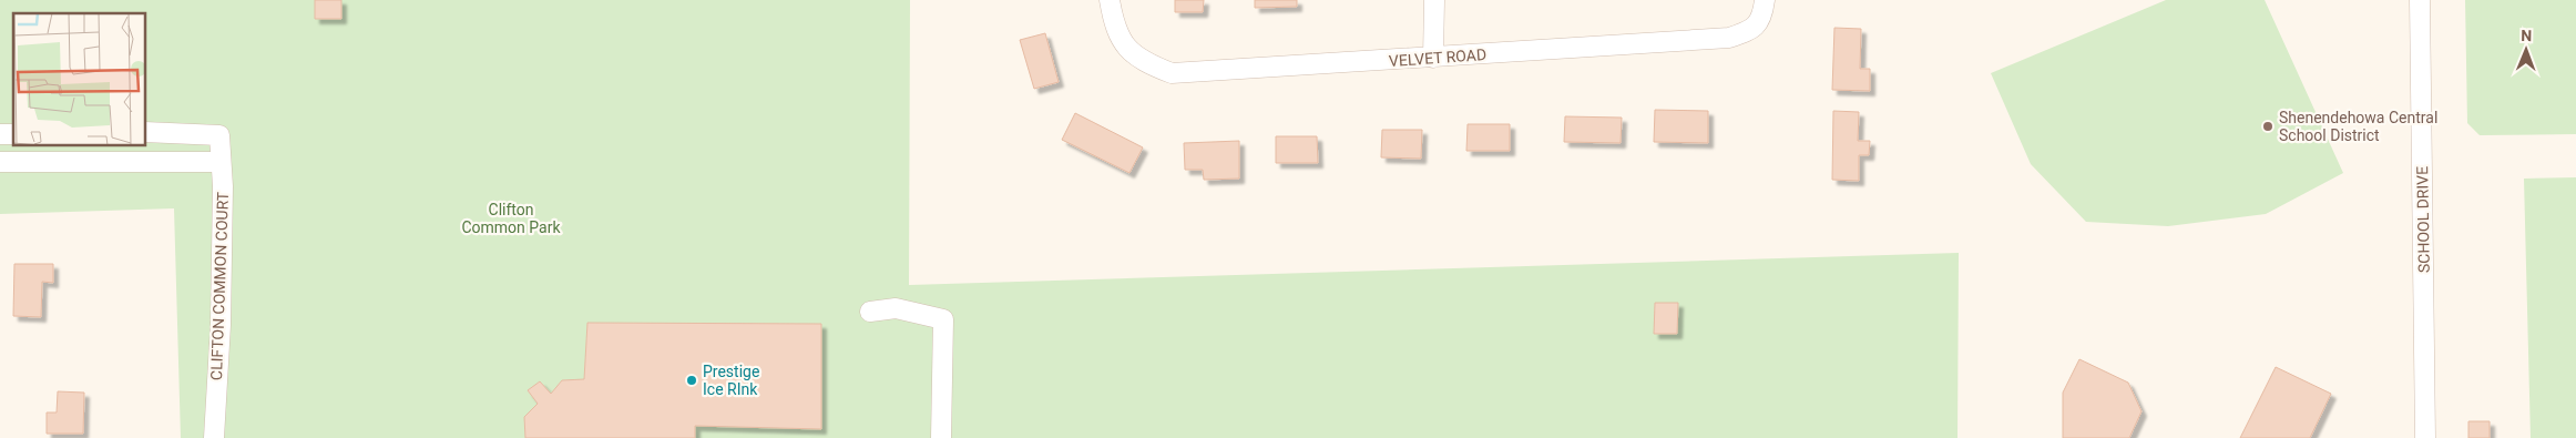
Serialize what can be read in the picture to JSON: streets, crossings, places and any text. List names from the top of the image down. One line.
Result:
{"streets":{"street":["VELVET ROAD","SCHOOL DRIVE","CLIFTON COMMON COURT"]},"parks":["Clifton Common Park"],"places":["Shenendehowa Central School District","Prestige Ice RInk"],"north":"top"}
